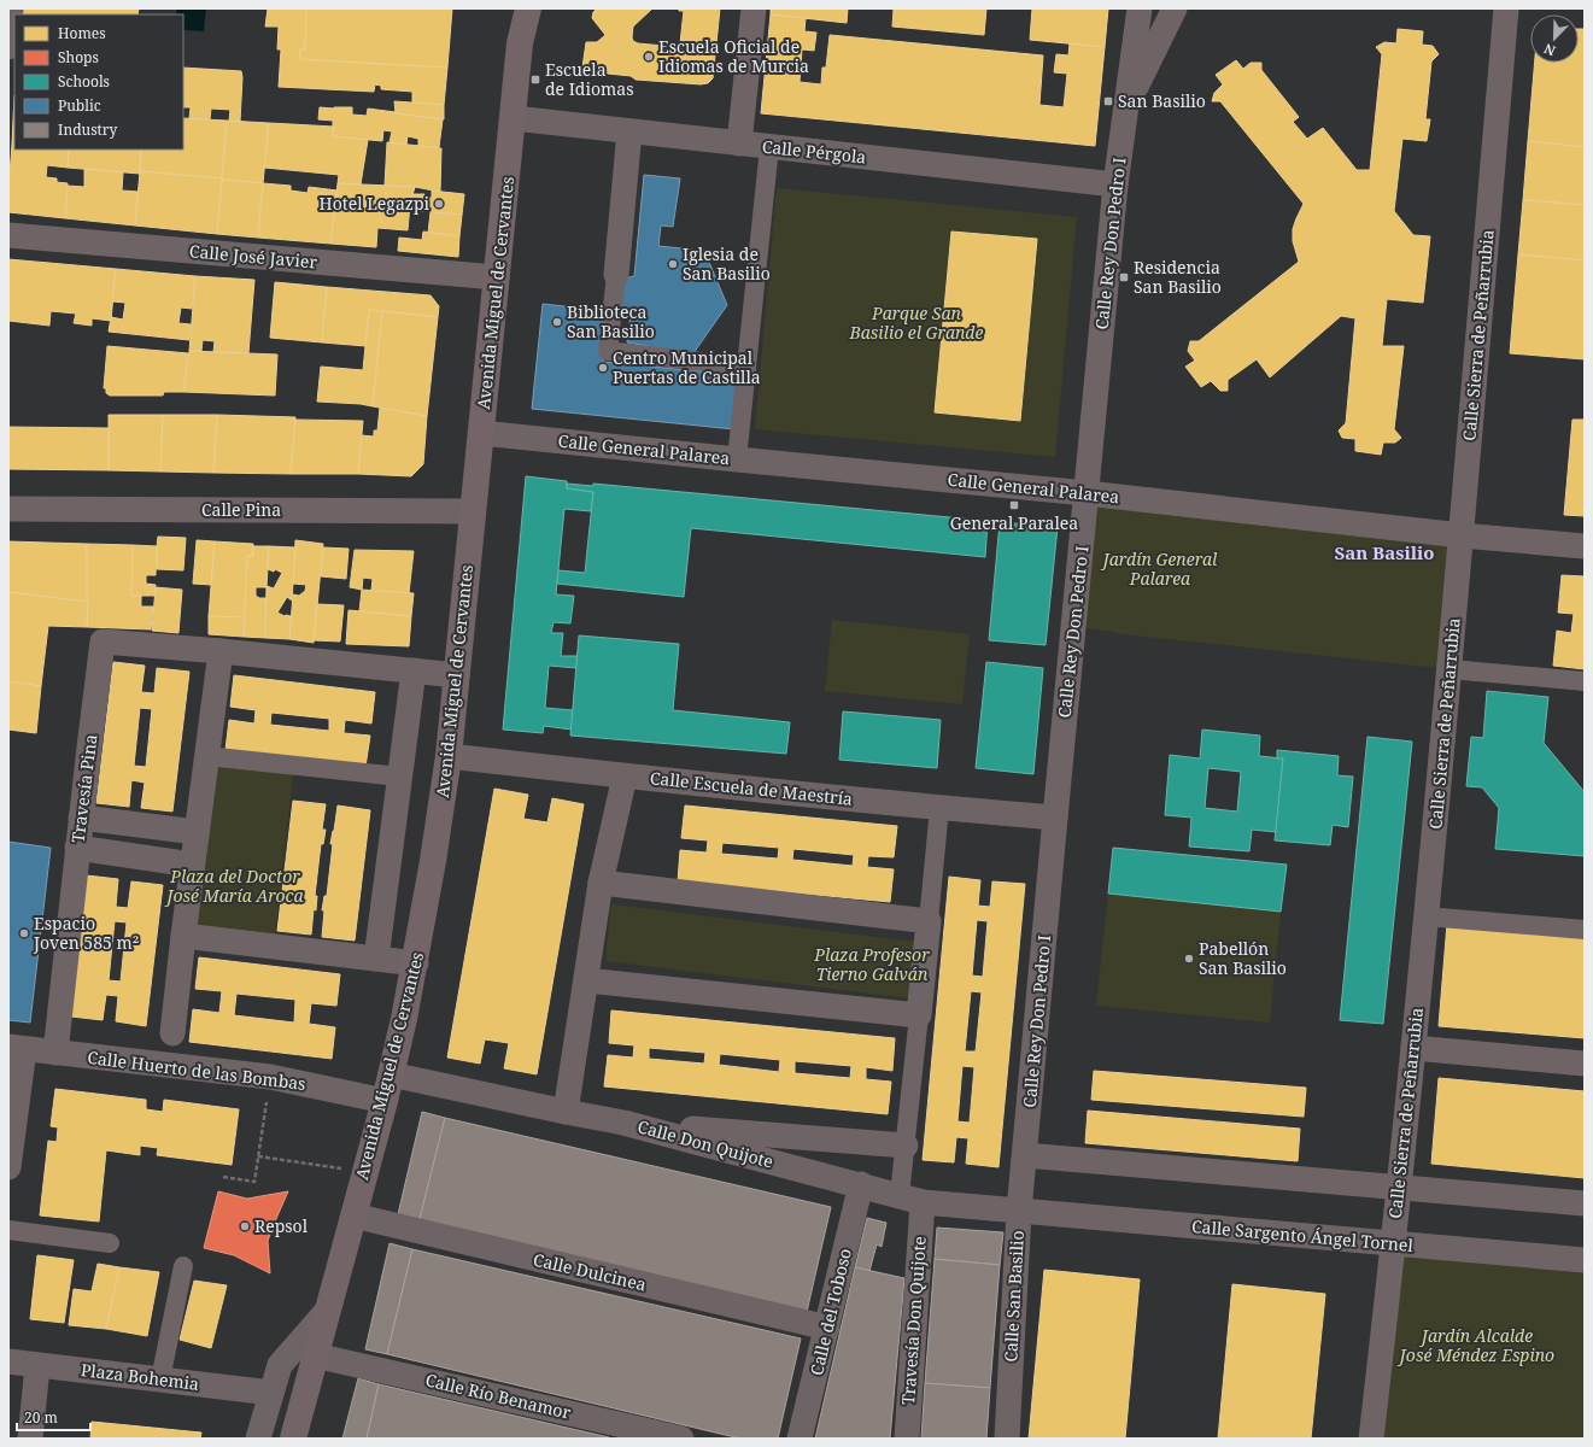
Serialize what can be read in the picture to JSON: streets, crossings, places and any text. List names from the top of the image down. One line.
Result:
{"streets":{"main road":["Avenida Miguel de Cervantes"],"street":["Calle Pérgola","Calle Rey Don Pedro I","Calle José Javier","Calle Sierra de Peñarrubia","Calle General Palarea","Calle Pina","Travesía Pina","Calle Escuela de Maestría","Calle Huerto de las Bombas","Calle Don Quijote","Calle Sargento Ángel Tornel","Calle Dulcinea","Calle San Basilio","Calle del Toboso","Travesía Don Quijote","Plaza Bohemia","Calle Río Benamor"]},"crossings":[["Calle Pérgola","Calle Rey Don Pedro I"],["Calle Pérgola","Avenida Miguel de Cervantes"],["Calle Rey Don Pedro I","Calle General Palarea"],["Calle Rey Don Pedro I","Calle Escuela de Maestría"],["Calle Rey Don Pedro I","Calle San Basilio"],["Calle José Javier","Avenida Miguel de Cervantes"],["Avenida Miguel de Cervantes","Calle General Palarea"],["Avenida Miguel de Cervantes","Calle Pina"],["Avenida Miguel de Cervantes","Calle Escuela de Maestría"],["Avenida Miguel de Cervantes","Calle Huerto de las Bombas"],["Avenida Miguel de Cervantes","Calle Don Quijote"],["Avenida Miguel de Cervantes","Calle Dulcinea"],["Avenida Miguel de Cervantes","Plaza Bohemia"],["Avenida Miguel de Cervantes","Calle Río Benamor"],["Calle Sierra de Peñarrubia","Calle General Palarea"],["Calle Sierra de Peñarrubia","Calle Sargento Ángel Tornel"],["Travesía Pina","Calle Huerto de las Bombas"],["Calle Don Quijote","Calle Sargento Ángel Tornel"],["Calle Don Quijote","Calle San Basilio"],["Calle Don Quijote","Calle del Toboso"],["Calle Don Quijote","Travesía Don Quijote"],["Calle Sargento Ángel Tornel","Calle San Basilio"],["Calle Dulcinea","Calle del Toboso"]],"districts":["San Basilio"],"parks":["Parque San Basilio el Grande","Jardín General Palarea","Plaza del Doctor José María Aroca","Plaza Profesor Tierno Galván","Jardín Alcalde José Méndez Espino"],"places":{"other":["Escuela Oficial de Idiomas de Murcia","Hotel Legazpi","Iglesia de San Basilio","Biblioteca San Basilio","Centro Municipal Puertas de Castilla","Espacio Joven 585 m²","Pabellón San Basilio","Repsol"],"transit":["Escuela de Idiomas","San Basilio","Residencia San Basilio","General Paralea"]},"legend":["Homes","Shops","Schools","Public","Industry"],"scale_bar":"20 m","north":"bottom left"}
